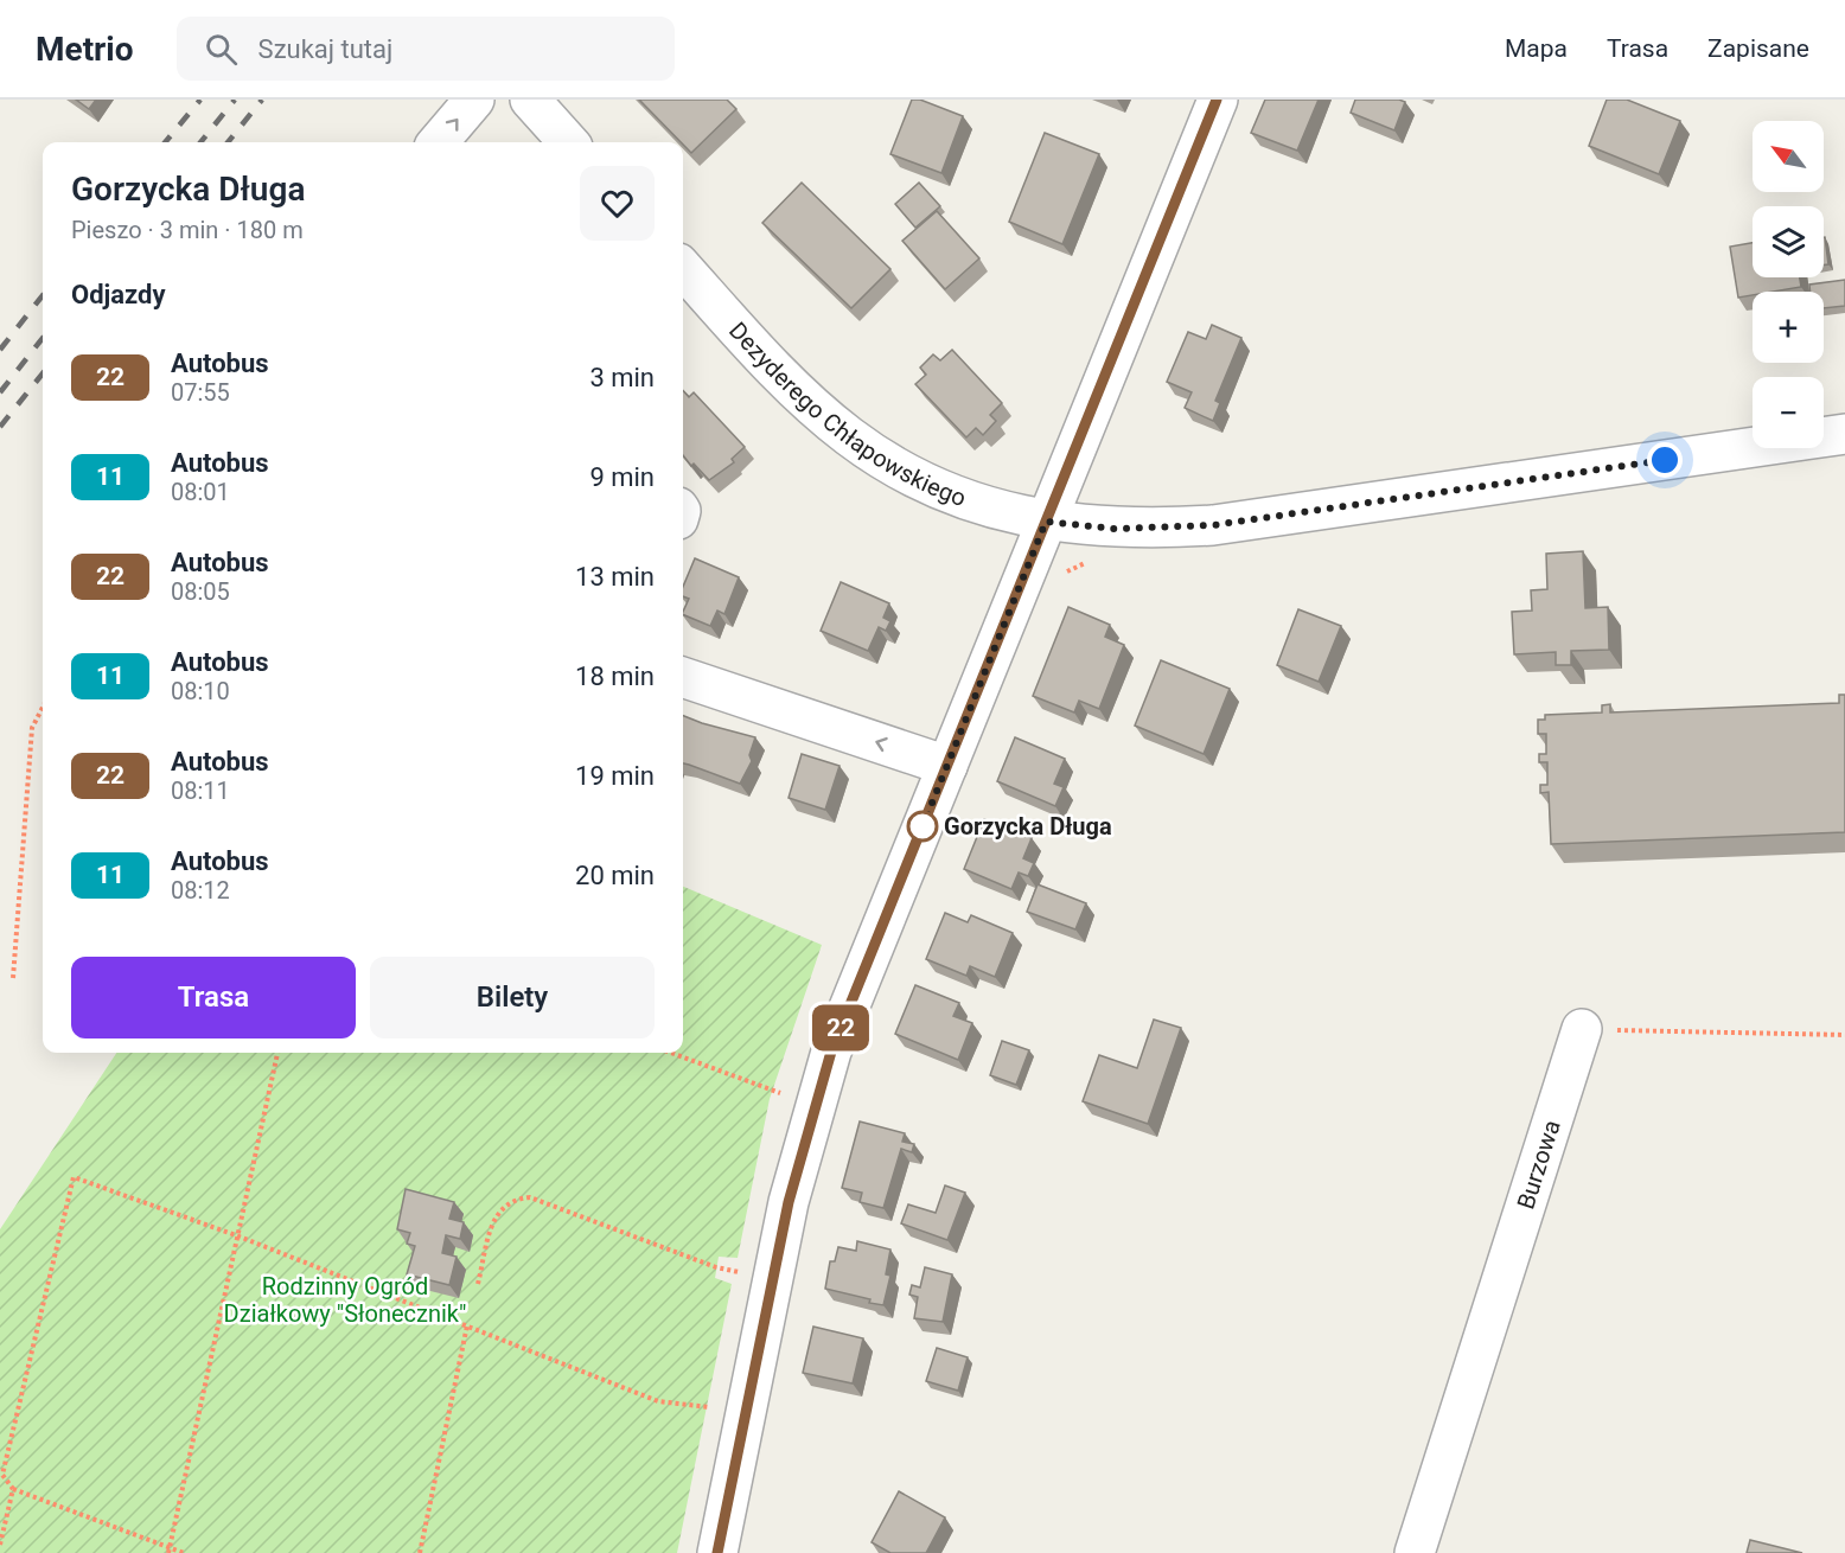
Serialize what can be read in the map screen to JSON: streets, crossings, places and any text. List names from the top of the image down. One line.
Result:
{"streets":{"street":["Dezyderego Chłapowskiego","Burzowa"]},"parks":["Rodzinny Ogród Działkowy \"Słonecznik\""],"places":["Gorzycka Długa"],"lines":["bus line 22"],"north":"top left","page":{"header":"Metrio","search":"Szukaj tutaj","nav":["Mapa","Trasa","Zapisane"],"on_map":"22","map_buttons":["+","−"],"heading":[["Gorzycka Długa","Pieszo · 3 min · 180 m"],"Odjazdy"],"list":[{"mark":"22","name":"Autobus","note":"07:55","value":"3 min"},{"mark":"11","name":"Autobus","note":"08:01","value":"9 min"},{"mark":"22","name":"Autobus","note":"08:05","value":"13 min"},{"mark":"11","name":"Autobus","note":"08:10","value":"18 min"},{"mark":"22","name":"Autobus","note":"08:11","value":"19 min"},{"mark":"11","name":"Autobus","note":"08:12","value":"20 min"}],"buttons":["Trasa","Bilety"]}}
